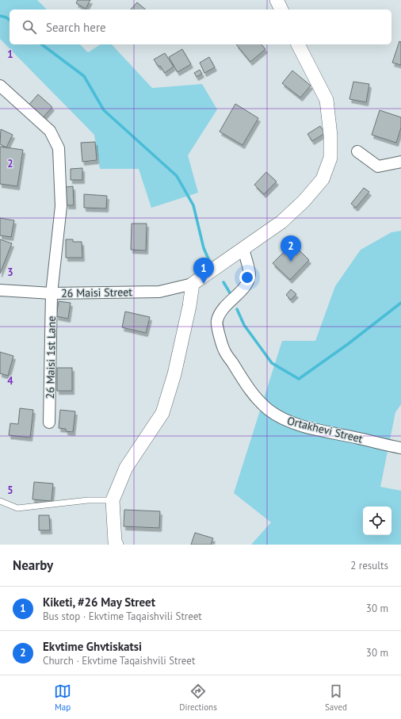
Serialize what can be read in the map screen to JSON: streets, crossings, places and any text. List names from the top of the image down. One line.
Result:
{"streets":{"street":["26 Maisi Street","26 Maisi 1st Lane","Ortakhevi Street"]},"crossings":[["26 Maisi Street","26 Maisi 1st Lane"]],"page":{"search":"Search here","pins":["2","1"],"heading":["Nearby","2 results"],"list":[{"mark":"1","name":"Kiketi, #26 May Street","note":"Bus stop · Ekvtime Taqaishvili Street","value":"30 m"},{"mark":"2","name":"Ekvtime Ghvtiskatsi","note":"Church · Ekvtime Taqaishvili Street","value":"30 m"}],"nav":["Map","Directions","Saved"]},"grid":{"rows":["1","2","3","4","5"]}}
